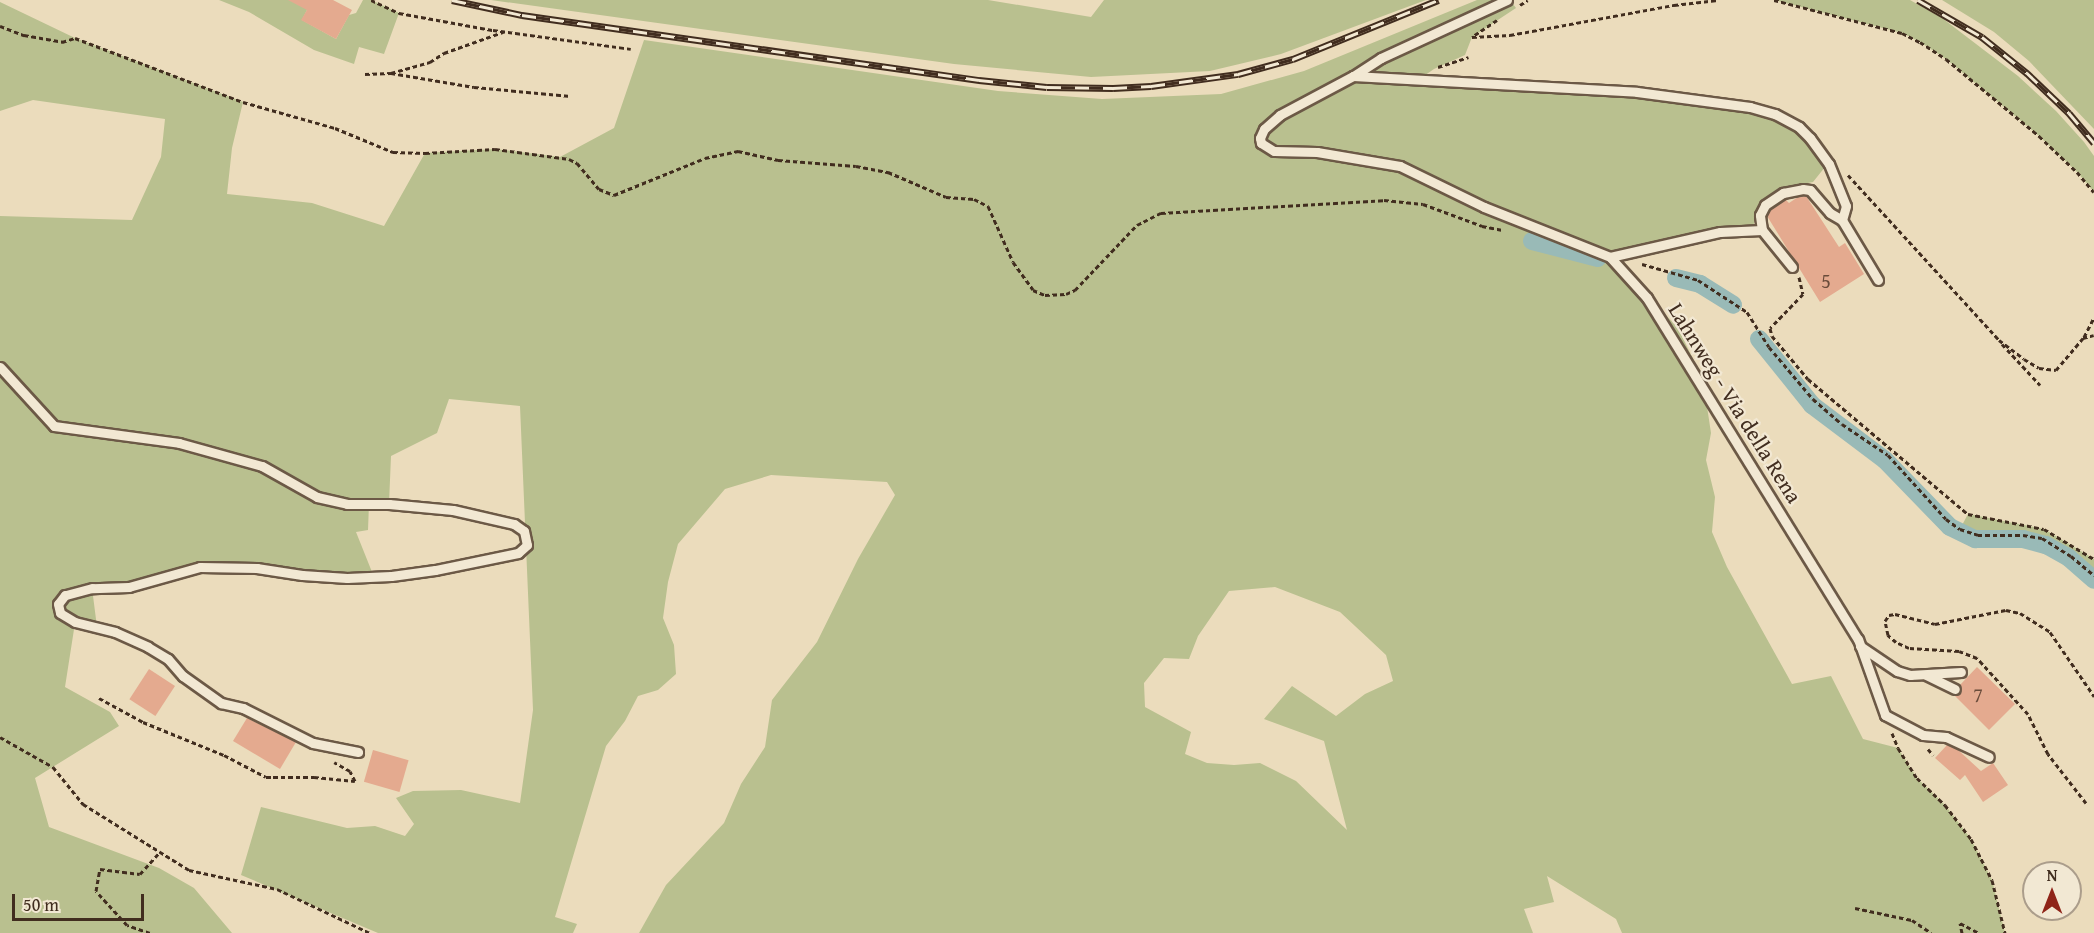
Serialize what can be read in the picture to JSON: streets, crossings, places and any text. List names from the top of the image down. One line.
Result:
{"streets":{"lane":["Lahnweg - Via della Rena"]},"house_numbers":["5","7"],"scale_bar":"50 m","north":"top"}
